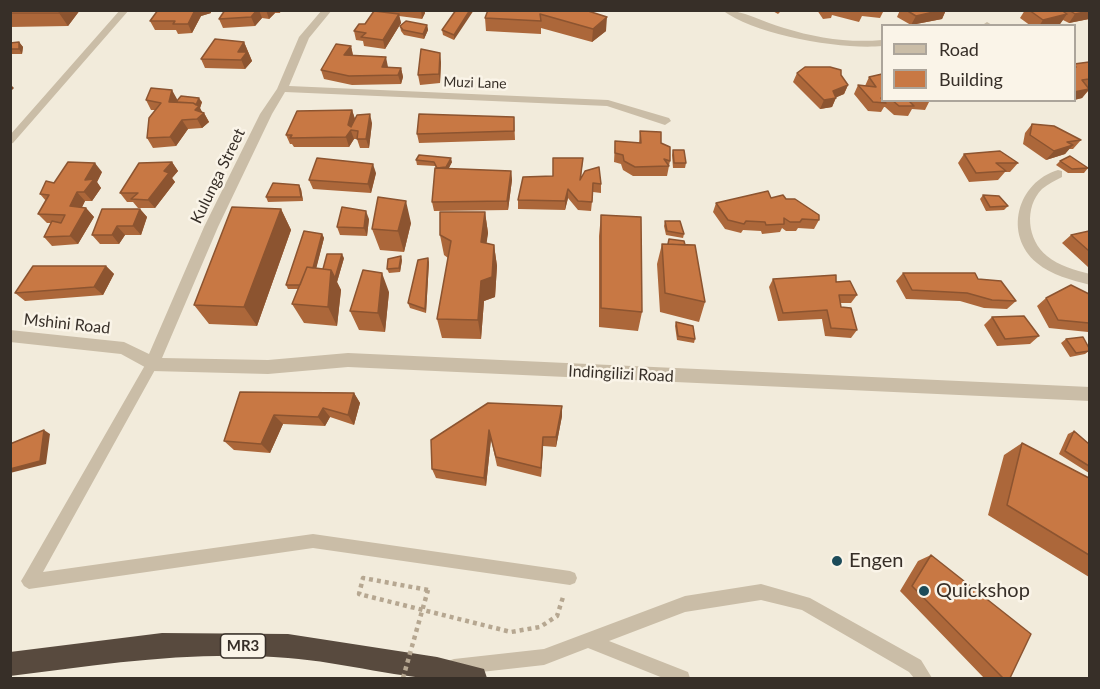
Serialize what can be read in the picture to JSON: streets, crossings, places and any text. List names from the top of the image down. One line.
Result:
{"streets":{"highway":["MR3"],"street":["Muzi Lane","Kulunga Street","Mshini Road","Indingilizi Road"]},"crossings":[["Muzi Lane","Kulunga Street"],["Kulunga Street","Mshini Road"],["Kulunga Street","Indingilizi Road"],["Mshini Road","Indingilizi Road"]],"places":["Engen","Quickshop"],"legend":["Road","Building"]}
